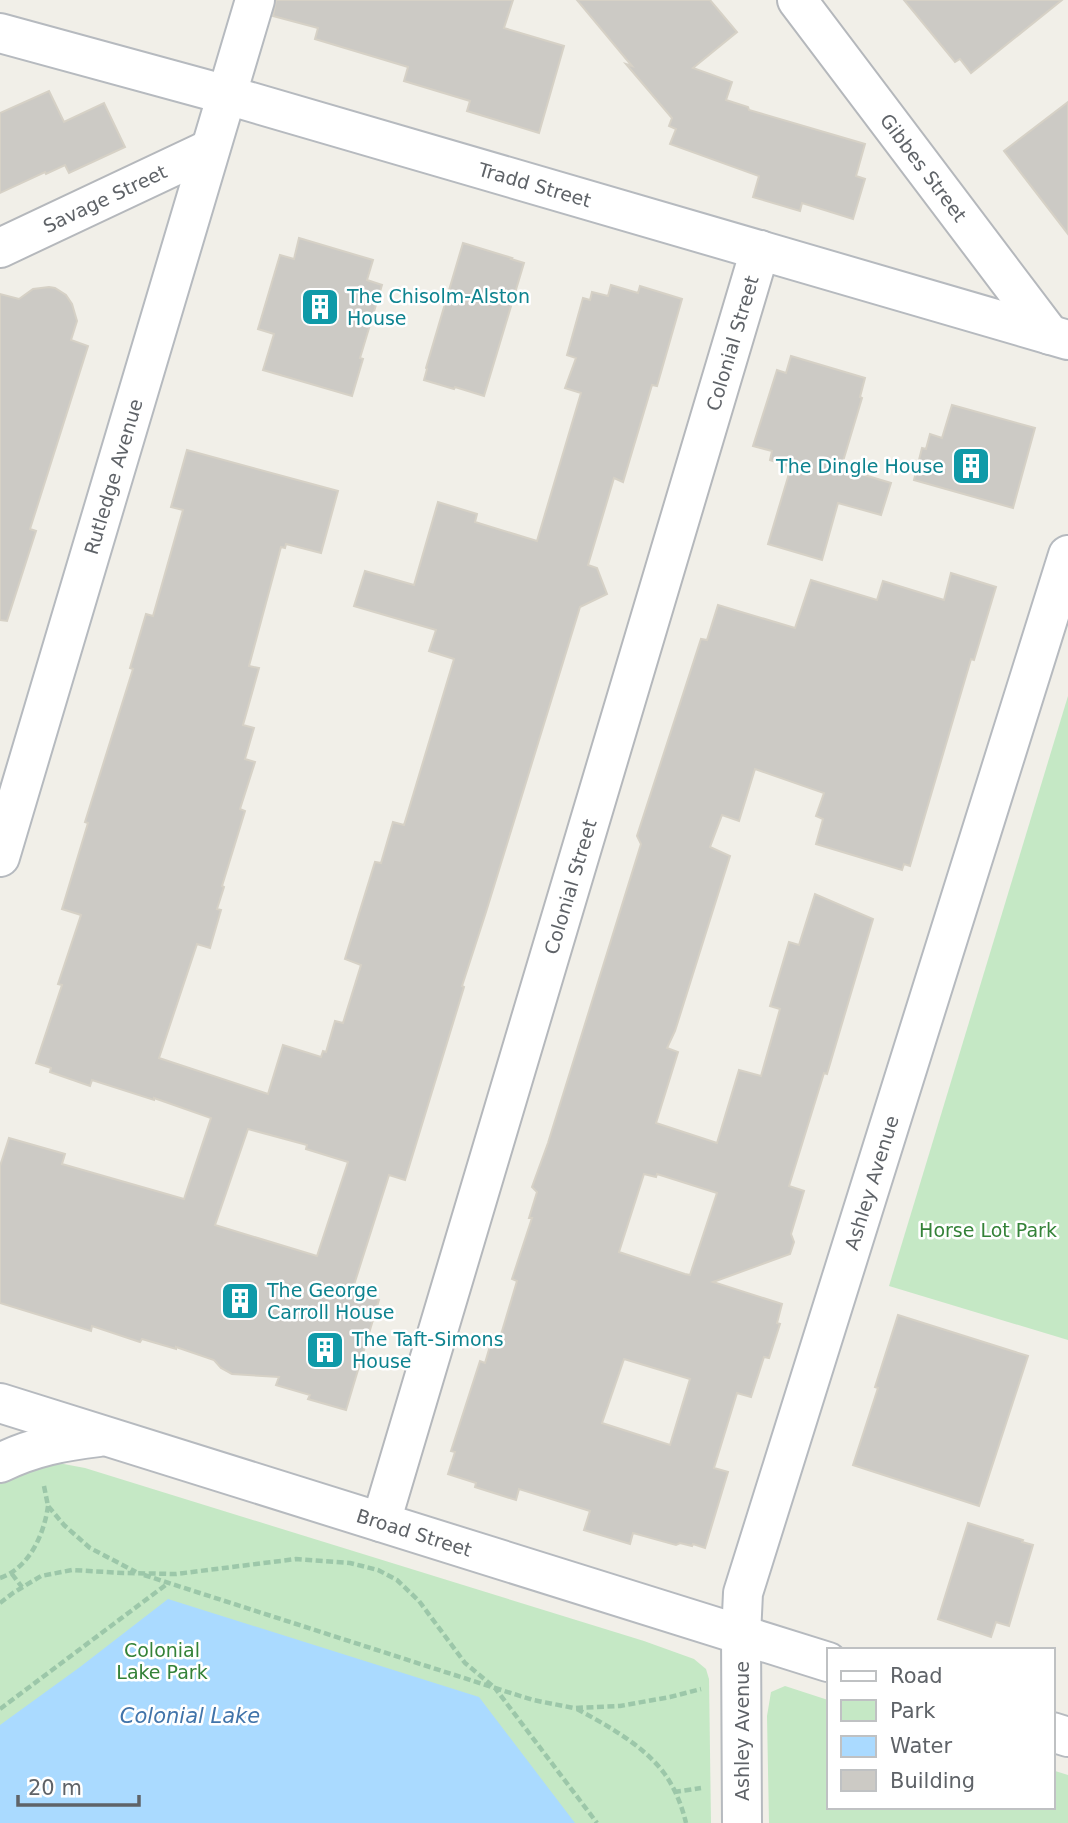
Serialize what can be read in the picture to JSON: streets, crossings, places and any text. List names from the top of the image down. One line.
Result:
{"streets":{"street":["Gibbes Street","Tradd Street","Savage Street","Colonial Street","Rutledge Avenue","Ashley Avenue","Broad Street"]},"crossings":[["Gibbes Street","Tradd Street"],["Tradd Street","Colonial Street"],["Tradd Street","Rutledge Avenue"],["Savage Street","Rutledge Avenue"],["Colonial Street","Broad Street"],["Ashley Avenue","Broad Street"]],"water":["Colonial Lake"],"parks":["Horse Lot Park","Colonial Lake Park"],"places":{"building":["The Chisolm-Alston House","The Dingle House","The George Carroll House","The Taft-Simons House"]},"legend":["Road","Park","Water","Building"],"scale_bar":"20 m"}
